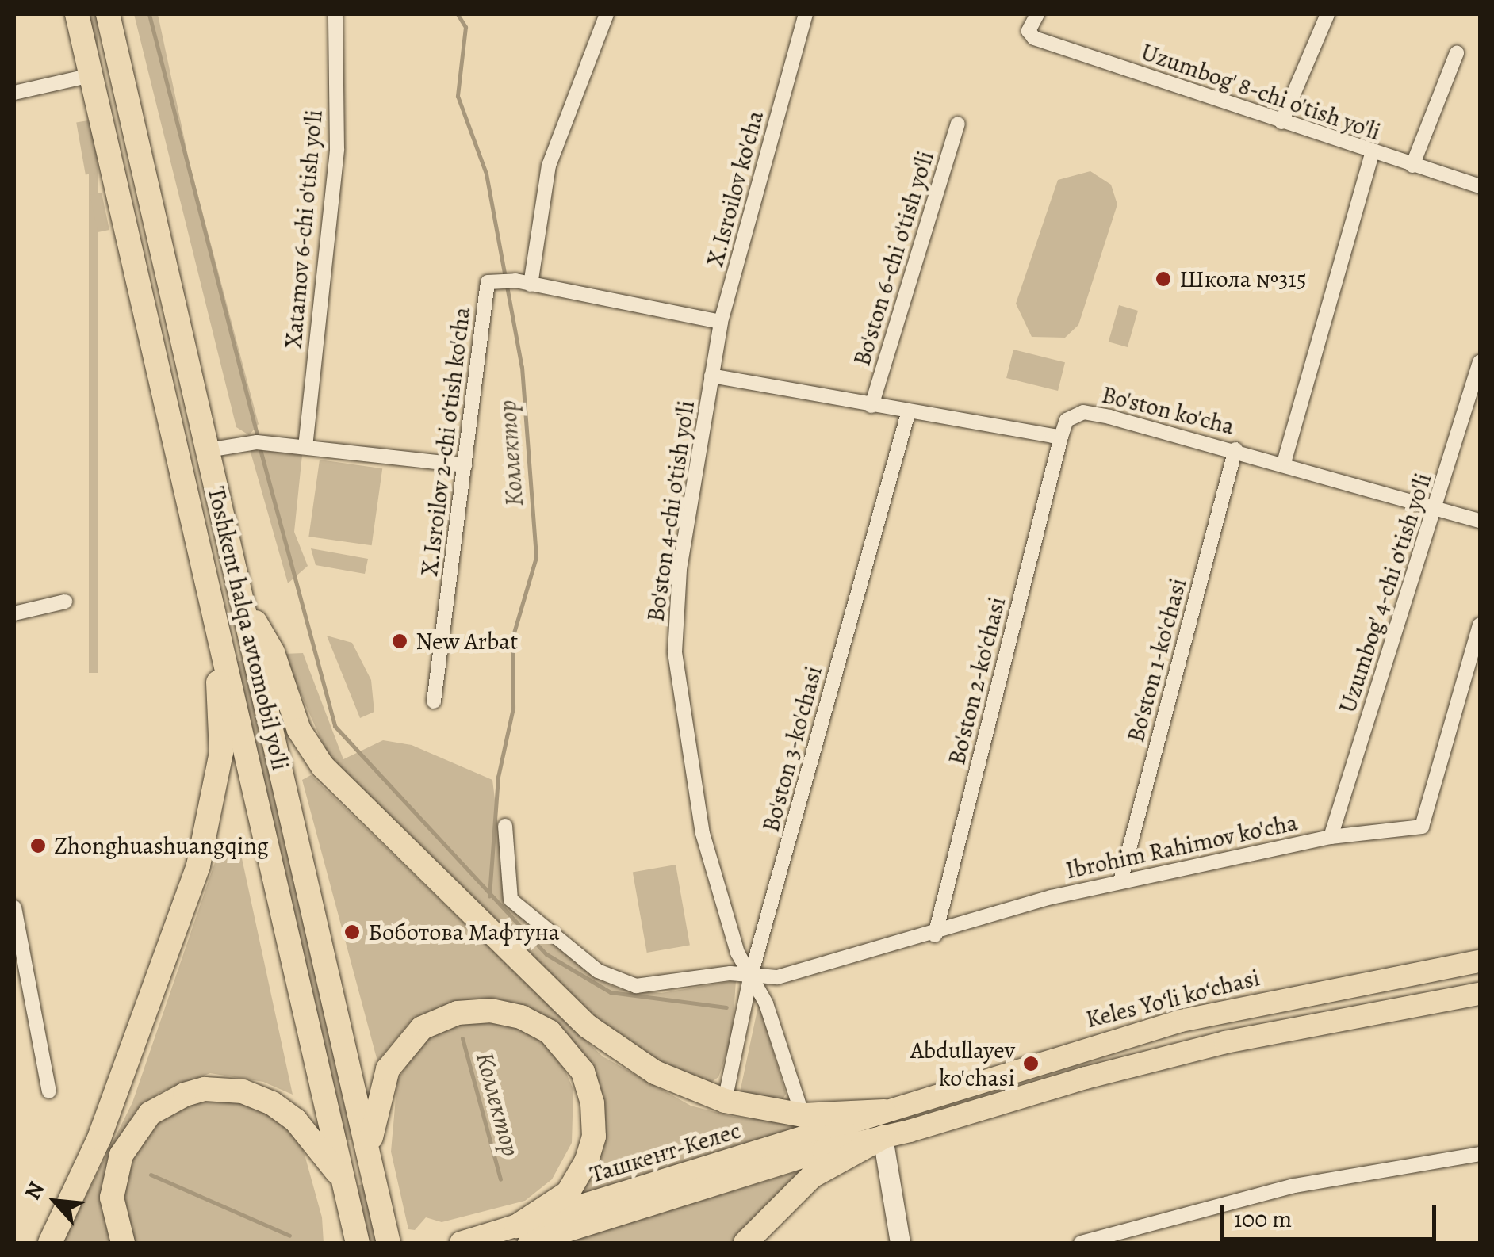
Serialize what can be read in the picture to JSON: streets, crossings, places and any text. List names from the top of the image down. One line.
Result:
{"streets":{"highway":["Toshkent halqa avtomobil yo'li"],"main road":["Keles Yoʻli koʻchasi","Ташкент-Келес"],"street":["Uzumbog' 8-chi o'tish yo'li","X.Isroilov ko'cha","Xatamov 6-chi o'tish yo'li","Bo'ston 6-chi o'tish yo'li","Bo'ston ko'cha","X.Isroilov 2-chi o'tish ko'cha","Bo'ston 4-chi o'tish yo'li","Uzumbog' 4-chi o'tish yo'li","Bo'ston 1-ko'chasi","Bo'ston 2-ko'chasi","Bo'ston 3-ko'chasi","Ibrohim Rahimov ko'cha"]},"crossings":[["X.Isroilov ko'cha","Bo'ston 4-chi o'tish yo'li"],["Bo'ston ko'cha","Uzumbog' 4-chi o'tish yo'li"],["Bo'ston ko'cha","Bo'ston 1-ko'chasi"],["Bo'ston ko'cha","Bo'ston 2-ko'chasi"],["Bo'ston 4-chi o'tish yo'li","Bo'ston 3-ko'chasi"],["Bo'ston 4-chi o'tish yo'li","Ibrohim Rahimov ko'cha"],["Uzumbog' 4-chi o'tish yo'li","Ibrohim Rahimov ko'cha"],["Bo'ston 1-ko'chasi","Ibrohim Rahimov ko'cha"],["Bo'ston 2-ko'chasi","Ibrohim Rahimov ko'cha"],["Bo'ston 3-ko'chasi","Ibrohim Rahimov ko'cha"],["Keles Yoʻli koʻchasi","Ташкент-Келес"]],"water":["Коллектор"],"places":["Школа №315","New Arbat","Zhonghuashuangqing","Боботова Мафтуна","Abdullayev ko'chasi"],"scale_bar":"100 m","north":"top left"}
